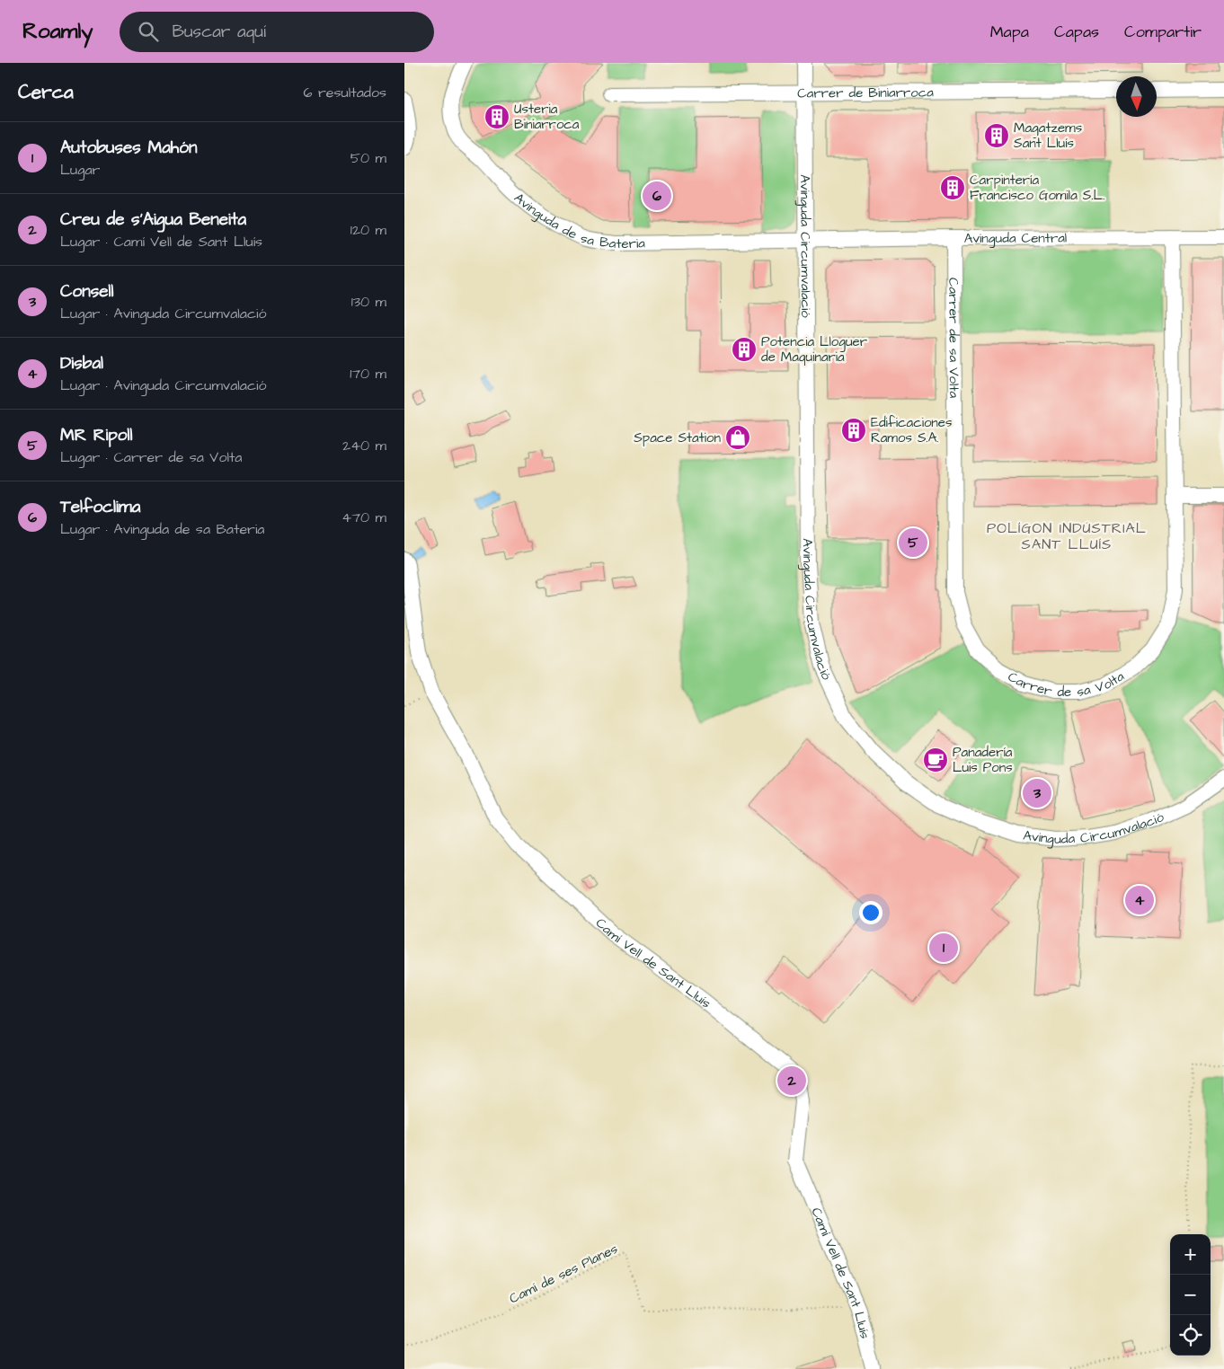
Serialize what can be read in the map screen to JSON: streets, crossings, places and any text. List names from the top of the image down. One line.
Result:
{"streets":{"street":["Carrer de Biniarroca","Avinguda de sa Bateria","Avinguda Central","Avinguda Circumvalació","Carrer de sa Volta","Camí Vell de Sant Lluís"],"path":["Camí de ses Planes"]},"crossings":[["Carrer de Biniarroca","Avinguda Circumvalació"],["Avinguda de sa Bateria","Avinguda Central"],["Avinguda de sa Bateria","Avinguda Circumvalació"],["Avinguda Central","Avinguda Circumvalació"],["Avinguda Central","Carrer de sa Volta"],["Camí Vell de Sant Lluís","Camí de ses Planes"]],"districts":["POLÍGON INDÚSTRIAL SANT LLUÍS"],"places":{"building":["Usteria Biniarroca","Magatzems Sant Lluís","Carpintería Francisco Gomila S.L.","Potencia Lloguer de Maquinaria","Edificaciones Ramos S.A."],"shop":["Space Station"],"cafe":["Panadería Luis Pons"]},"north":"bottom","page":{"header":"Roamly","search":"Buscar aquí","nav":["Mapa","Capas","Compartir"],"heading":["Cerca","6 resultados"],"list":[{"mark":"1","name":"Autobuses Mahón","note":"Lugar","value":"50 m"},{"mark":"2","name":"Creu de s'Aigua Beneita","note":"Lugar · Camí Vell de Sant Lluís","value":"120 m"},{"mark":"3","name":"Consell","note":"Lugar · Avinguda Circumvalació","value":"130 m"},{"mark":"4","name":"Disbal","note":"Lugar · Avinguda Circumvalació","value":"170 m"},{"mark":"5","name":"MR Ripoll","note":"Lugar · Carrer de sa Volta","value":"240 m"},{"mark":"6","name":"Telfoclima","note":"Lugar · Avinguda de sa Bateria","value":"470 m"}],"pins":["6","5","3","4","1","2"],"map_buttons":["+","−"]}}
